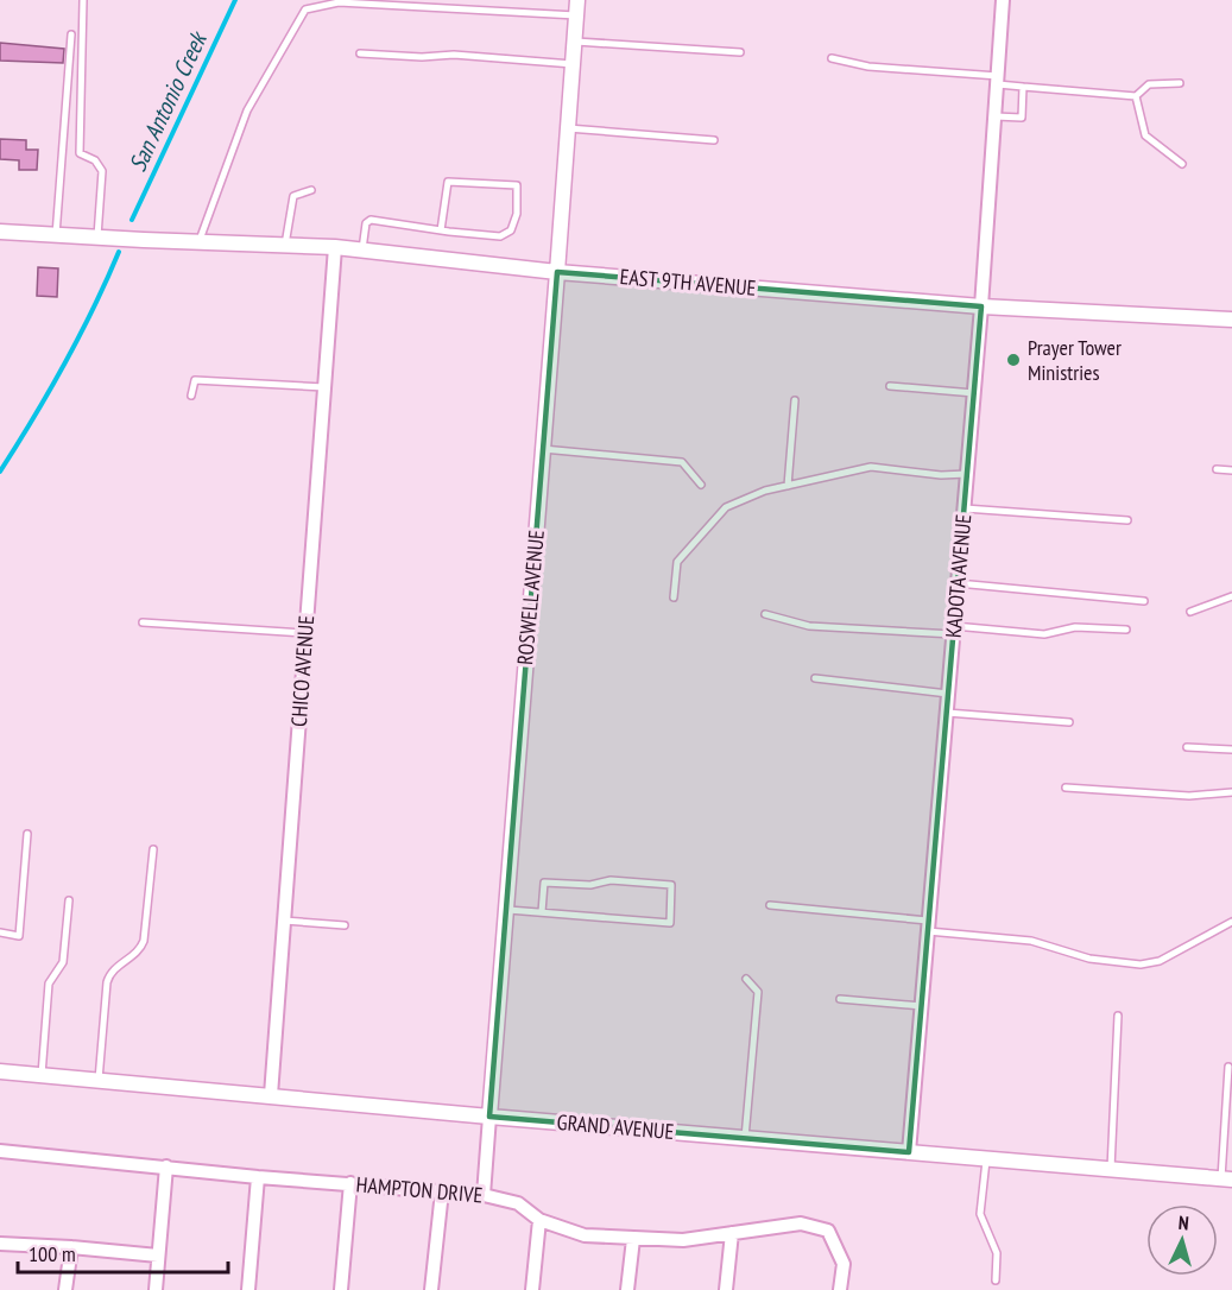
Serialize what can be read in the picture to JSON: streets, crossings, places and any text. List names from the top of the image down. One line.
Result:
{"streets":{"street":["EAST 9TH AVENUE","KADOTA AVENUE","ROSWELL AVENUE","CHICO AVENUE","GRAND AVENUE","HAMPTON DRIVE"]},"crossings":[["EAST 9TH AVENUE","KADOTA AVENUE"],["EAST 9TH AVENUE","ROSWELL AVENUE"],["EAST 9TH AVENUE","CHICO AVENUE"],["KADOTA AVENUE","GRAND AVENUE"],["ROSWELL AVENUE","GRAND AVENUE"],["ROSWELL AVENUE","HAMPTON DRIVE"],["CHICO AVENUE","GRAND AVENUE"]],"water":["San Antonio Creek"],"places":["Prayer Tower Ministries"],"scale_bar":"100 m","north":"top"}
